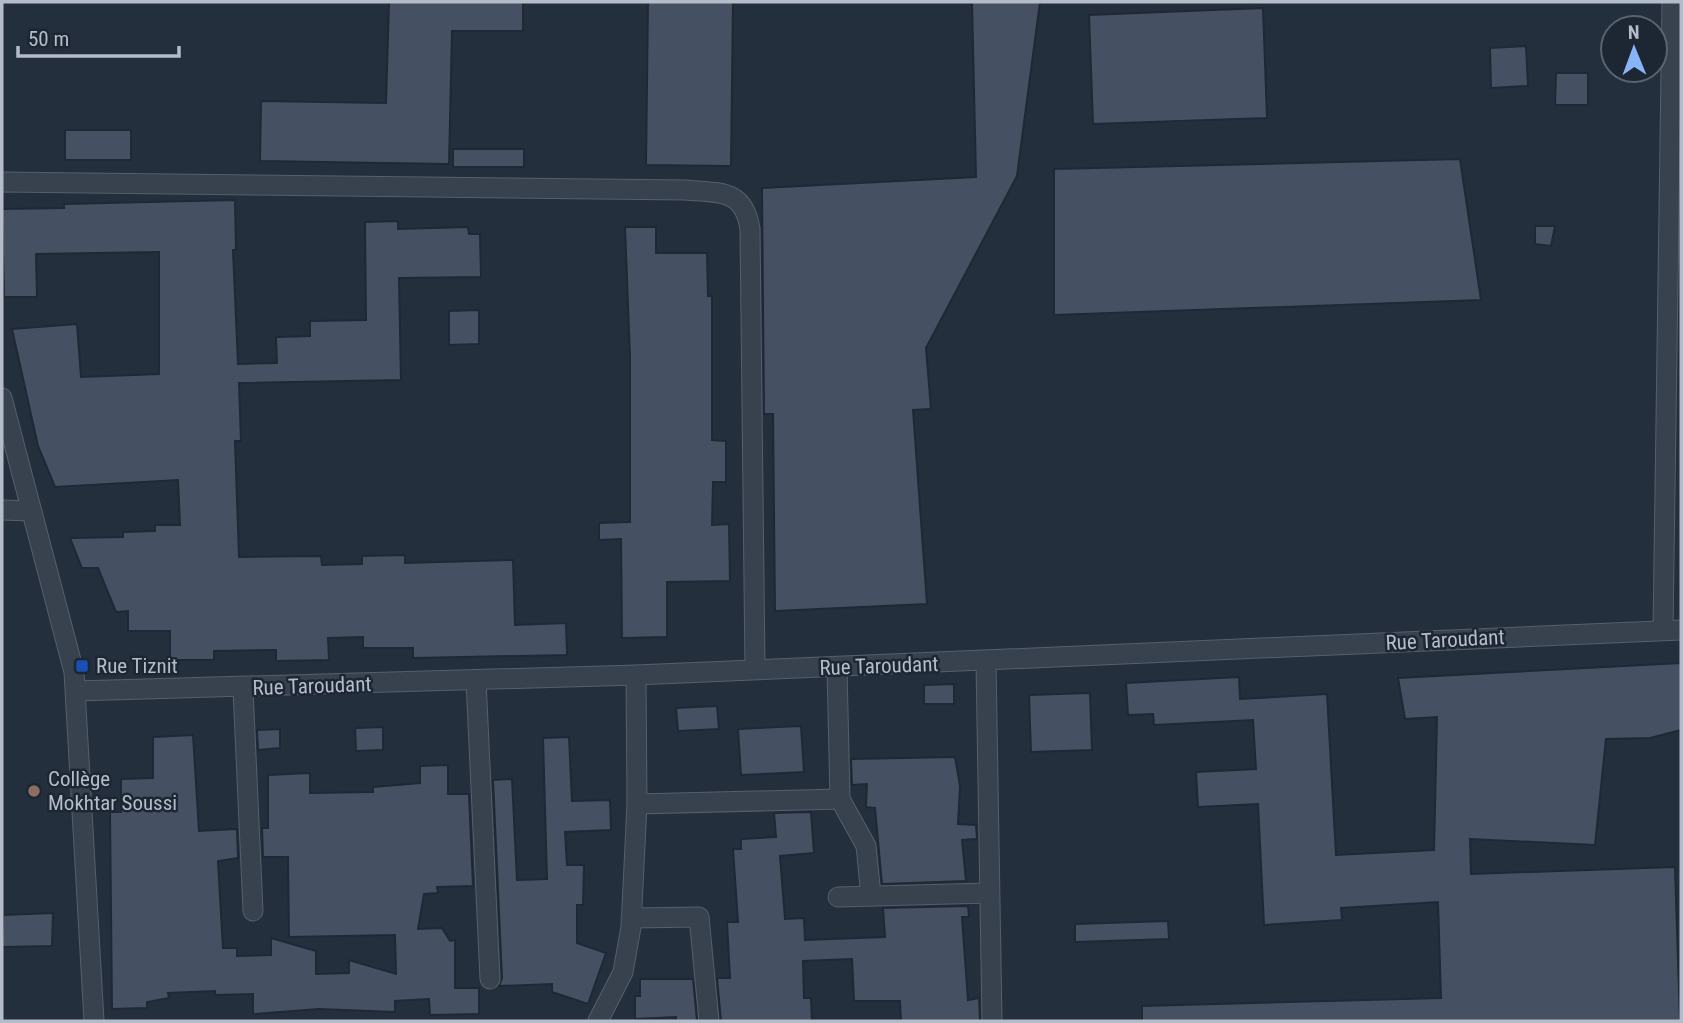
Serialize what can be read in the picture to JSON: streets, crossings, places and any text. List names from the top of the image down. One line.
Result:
{"streets":{"street":["Rue Taroudant"]},"places":{"transit":["Rue Tiznit"],"other":["Collège Mokhtar Soussi"]},"scale_bar":"50 m","north":"top"}
